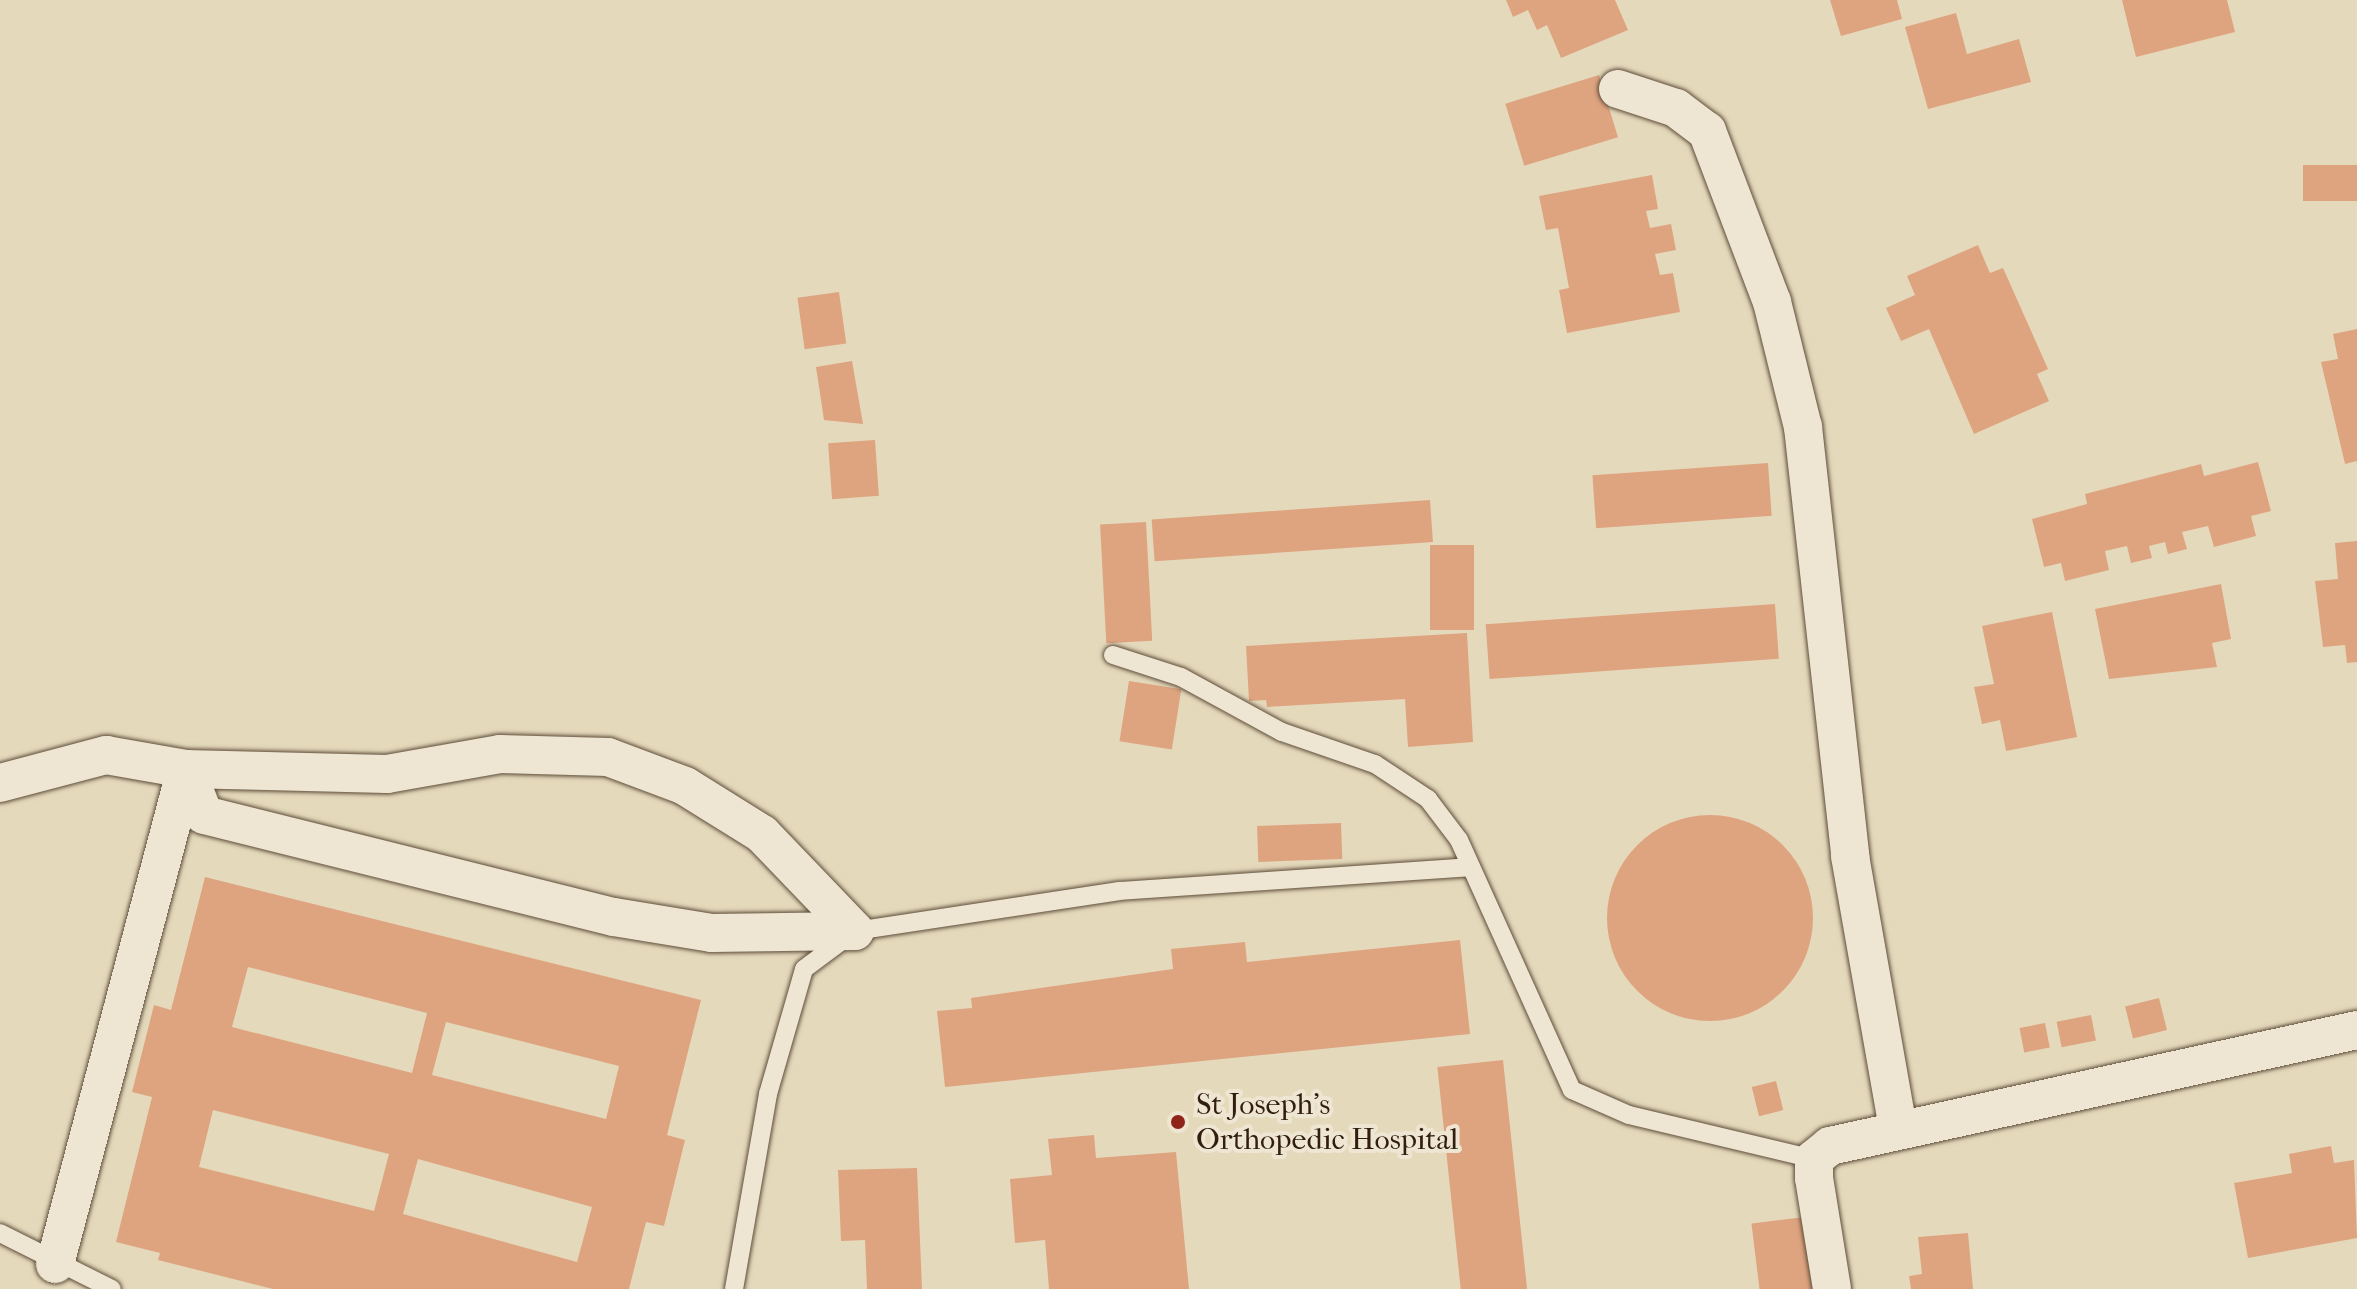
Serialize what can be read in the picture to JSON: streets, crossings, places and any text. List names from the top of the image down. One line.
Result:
{"places":["St Joseph's Orthopedic Hospital"]}
